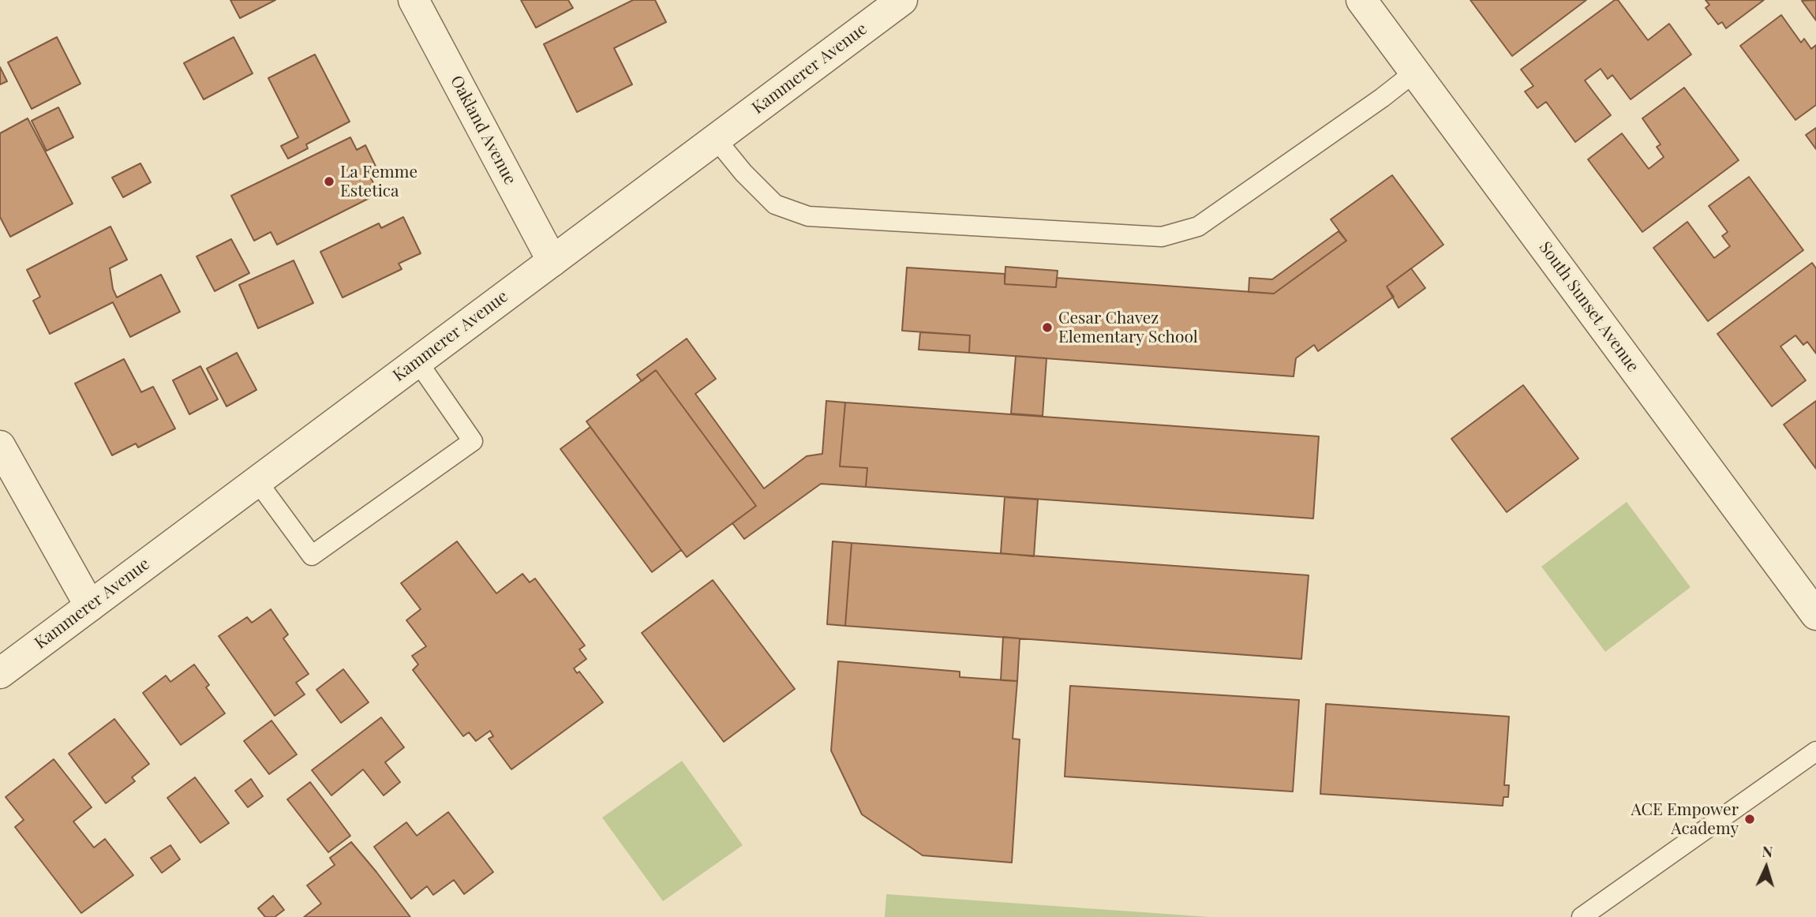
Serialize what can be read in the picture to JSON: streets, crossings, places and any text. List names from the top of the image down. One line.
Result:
{"streets":{"street":["Kammerer Avenue","Oakland Avenue","South Sunset Avenue"]},"crossings":[["Kammerer Avenue","Oakland Avenue"]],"places":["La Femme Estetica","Cesar Chavez Elementary School","ACE Empower Academy"],"north":"top"}
